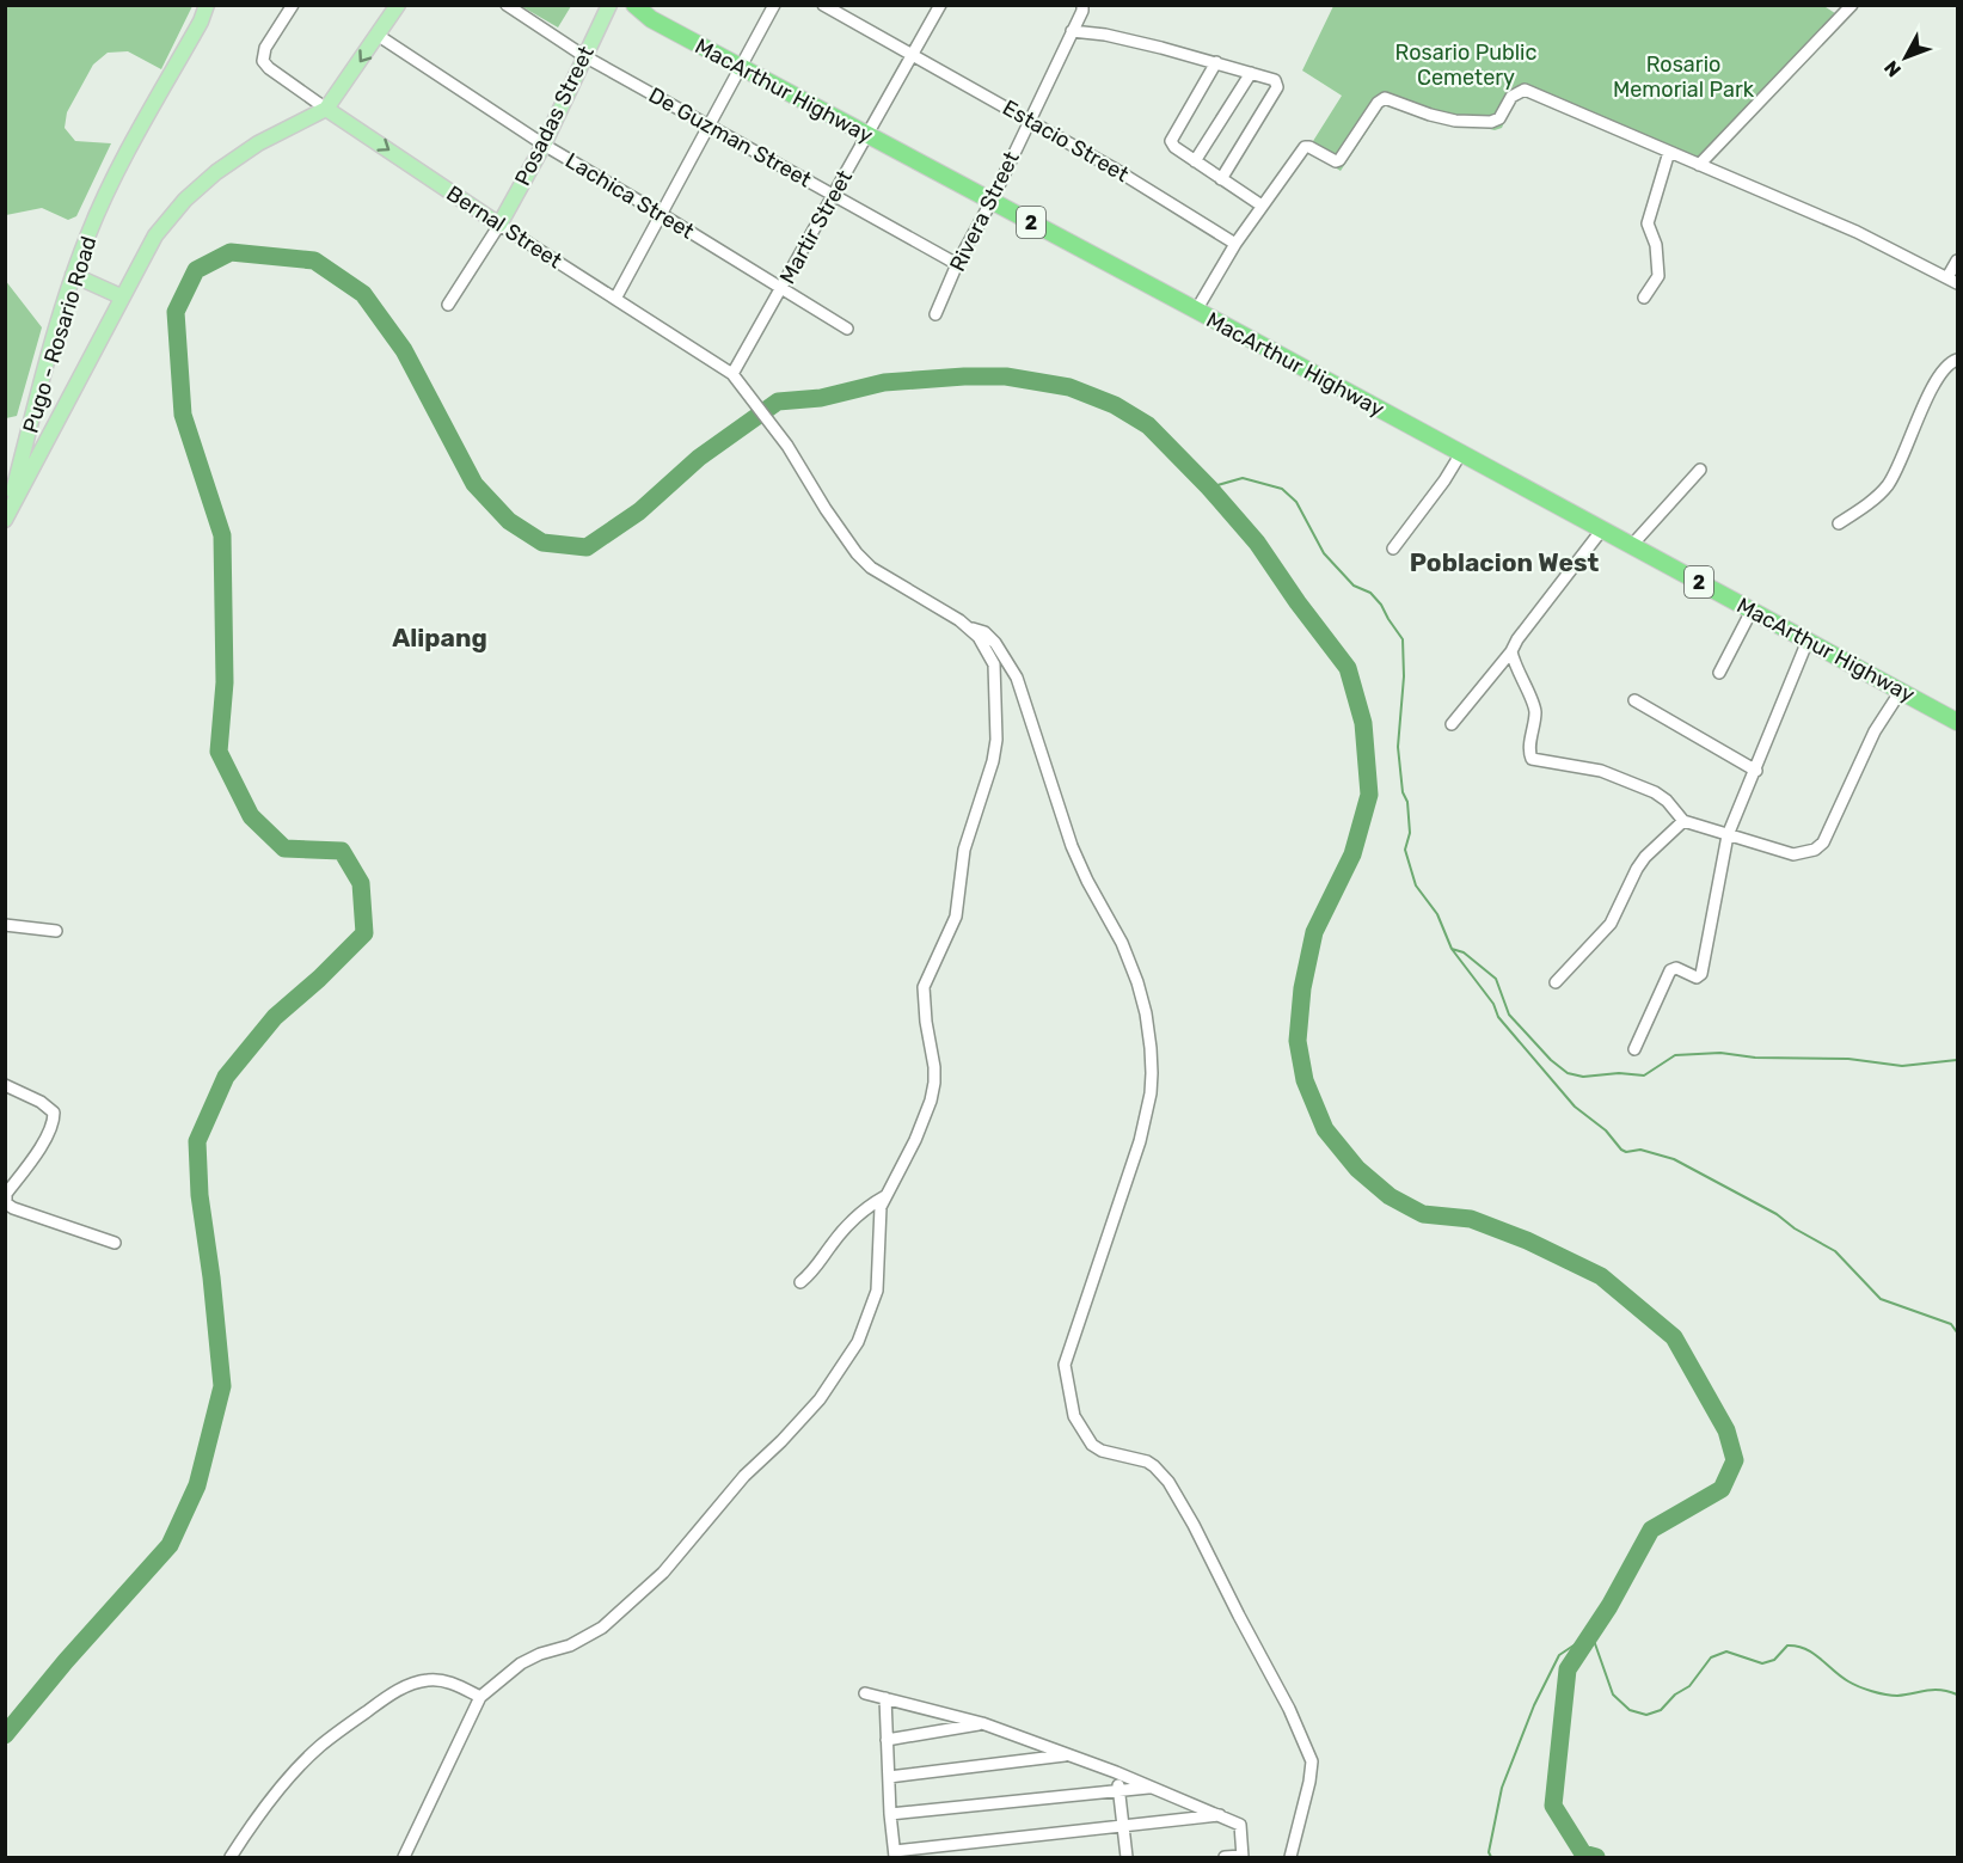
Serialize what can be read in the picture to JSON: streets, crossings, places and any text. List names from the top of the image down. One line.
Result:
{"streets":{"highway":["MacArthur Highway","2"],"main road":["Posadas Street","Bernal Street","Pugo - Rosario Road"],"street":["De Guzman Street","Estacio Street","Lachica Street","Rivera Street","Martir Street"]},"crossings":[["MacArthur Highway","Rivera Street"],["MacArthur Highway","Martir Street"],["Posadas Street","De Guzman Street"],["Posadas Street","Lachica Street"],["Posadas Street","Bernal Street"],["De Guzman Street","Rivera Street"],["De Guzman Street","Martir Street"],["Estacio Street","Rivera Street"],["Estacio Street","Martir Street"],["Lachica Street","Martir Street"],["Bernal Street","Martir Street"],["Bernal Street","Pugo - Rosario Road"]],"districts":["Poblacion West","Alipang"],"parks":["Rosario Public Cemetery","Rosario Memorial Park"],"north":"bottom left"}
